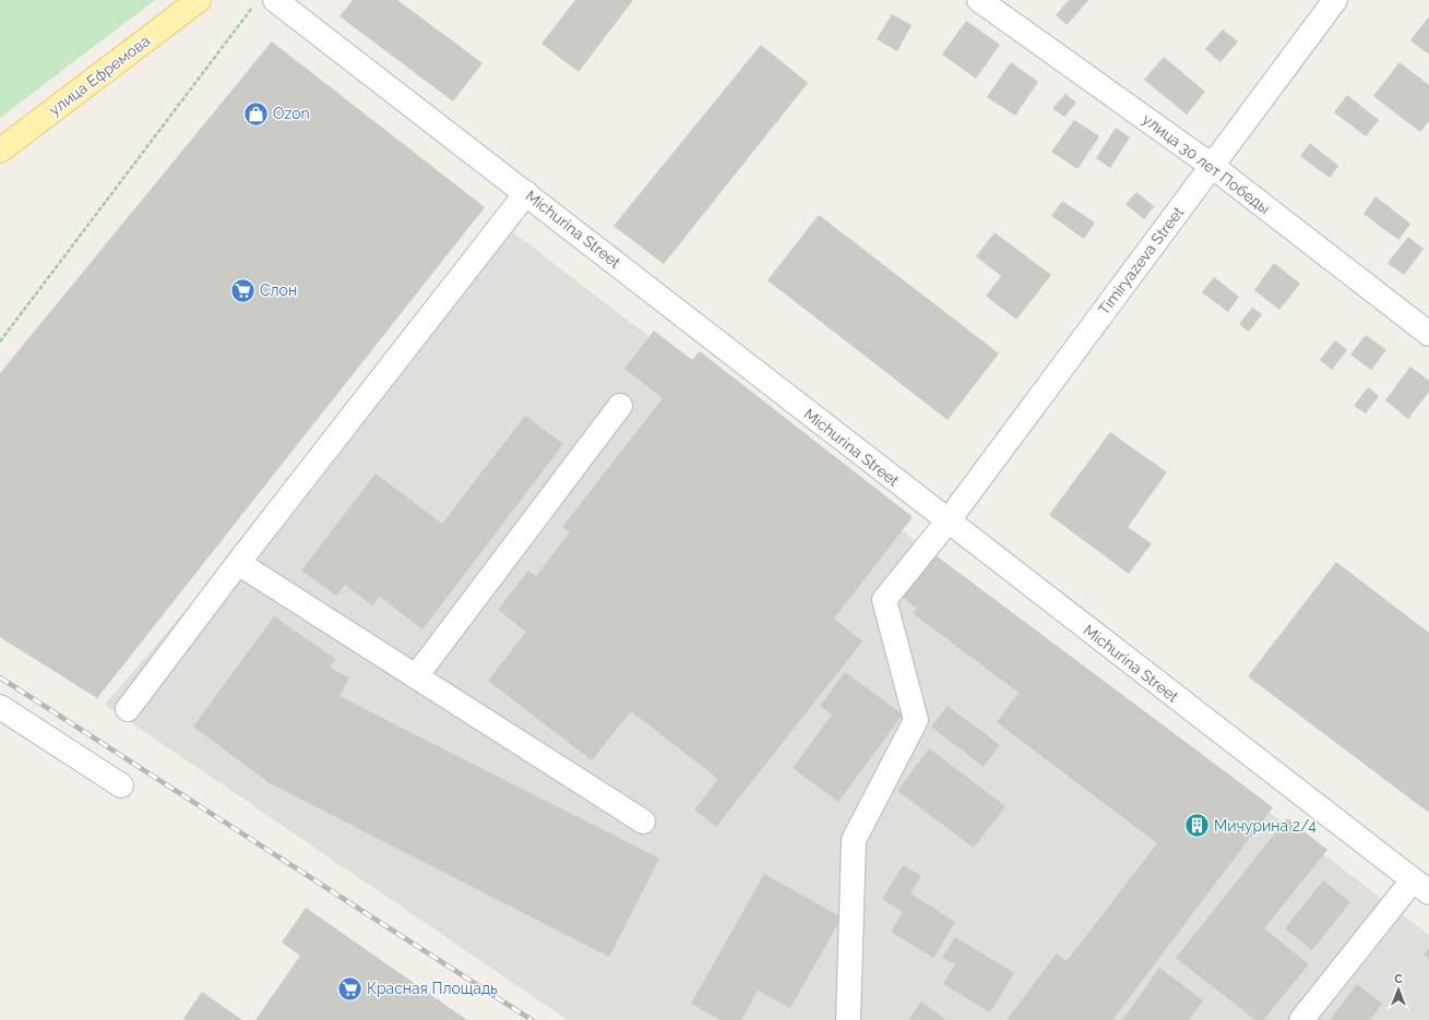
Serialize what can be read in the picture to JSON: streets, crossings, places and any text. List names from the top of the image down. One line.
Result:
{"streets":{"main road":["улица Ефремова"],"street":["улица 30 лет Победы","Michurina Street","Timiryazeva Street"]},"crossings":[["улица 30 лет Победы","Timiryazeva Street"],["Michurina Street","Timiryazeva Street"]],"places":{"shop":["Ozon"],"supermarket":["Слон","Красная Площадь"],"building":["Мичурина 2/4"]},"north":"top"}
